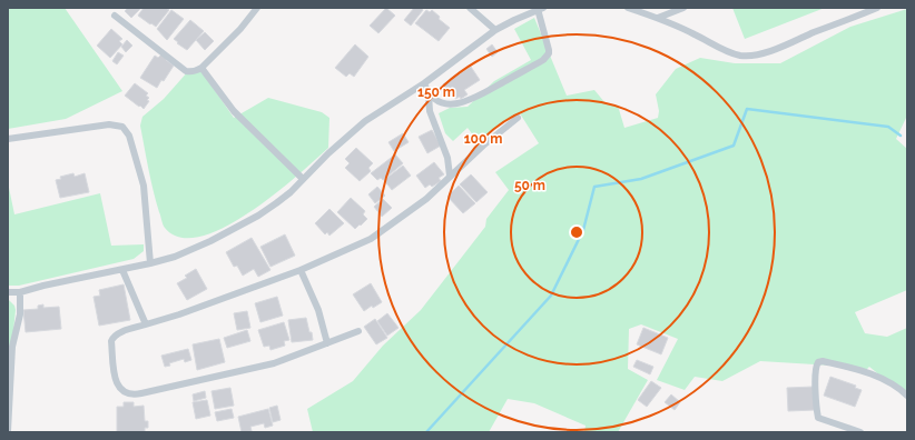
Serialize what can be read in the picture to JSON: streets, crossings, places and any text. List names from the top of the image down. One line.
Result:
{"rings":["150 m","100 m","50 m"]}
